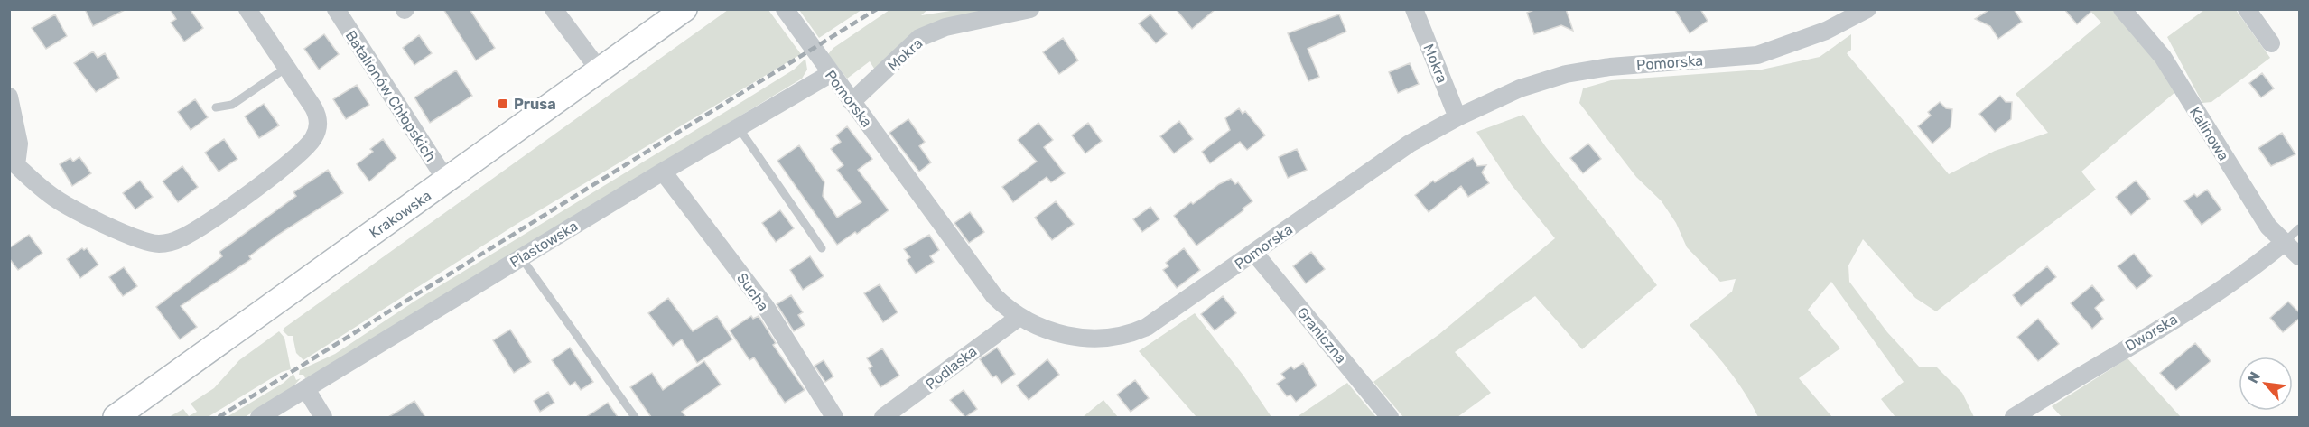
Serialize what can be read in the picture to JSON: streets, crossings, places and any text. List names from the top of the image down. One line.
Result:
{"streets":{"main road":["Krakowska"],"street":["Mokra","Pomorska","Batalionów Chłopskich","Kalinowa","Piastowska","Sucha","Dworska","Graniczna","Podlaska"]},"crossings":[["Mokra","Pomorska"],["Pomorska","Piastowska"],["Pomorska","Graniczna"],["Pomorska","Podlaska"],["Batalionów Chłopskich","Krakowska"],["Kalinowa","Dworska"],["Piastowska","Sucha"]],"places":{"transit":["Prusa"]},"north":"top left"}
